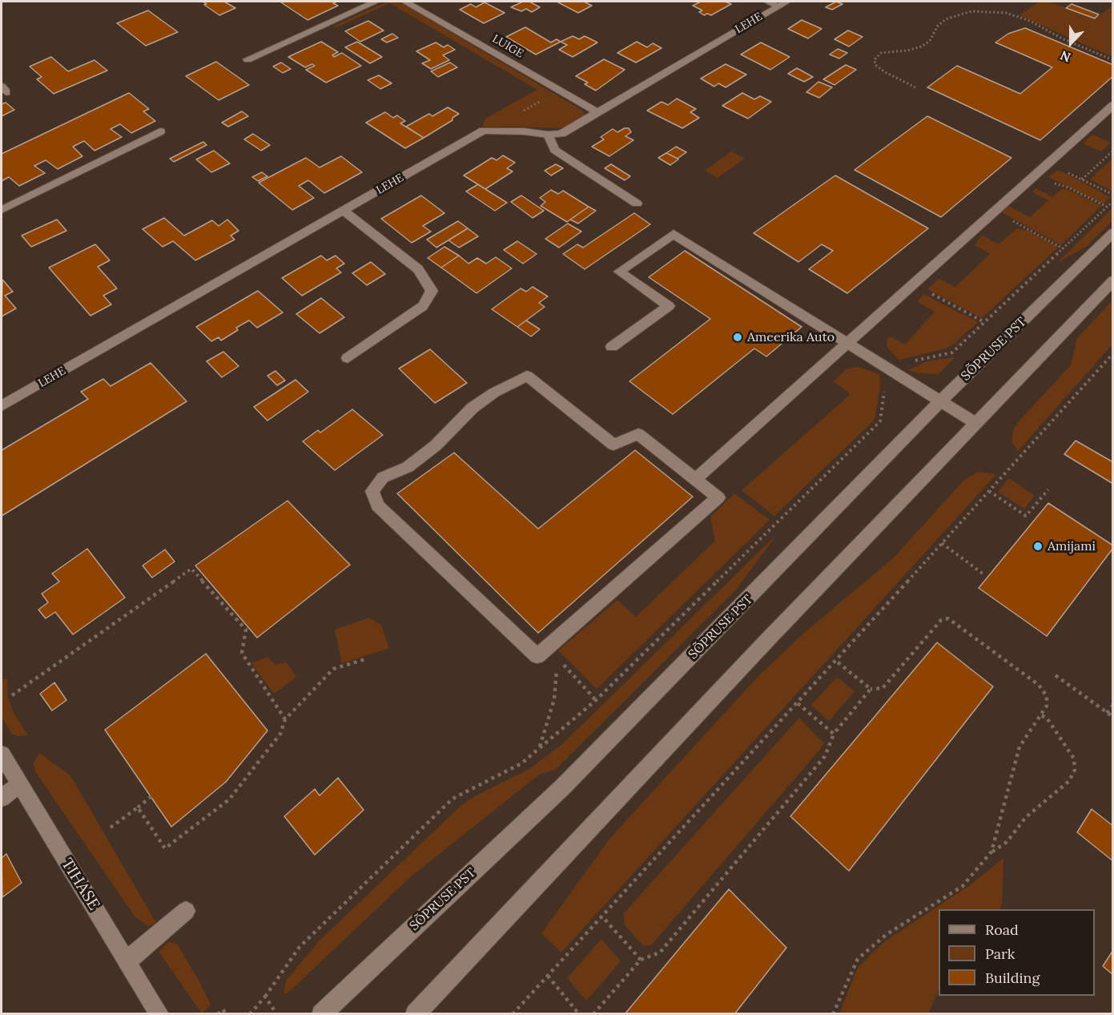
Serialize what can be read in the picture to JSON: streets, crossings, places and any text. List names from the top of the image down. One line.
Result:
{"streets":{"street":["LEHE","LUIGE","SÕPRUSE PST","TIHASE"]},"crossings":[["LEHE","LUIGE"]],"places":["Ameerika Auto","Amijami"],"legend":["Road","Park","Building"],"north":"bottom"}
